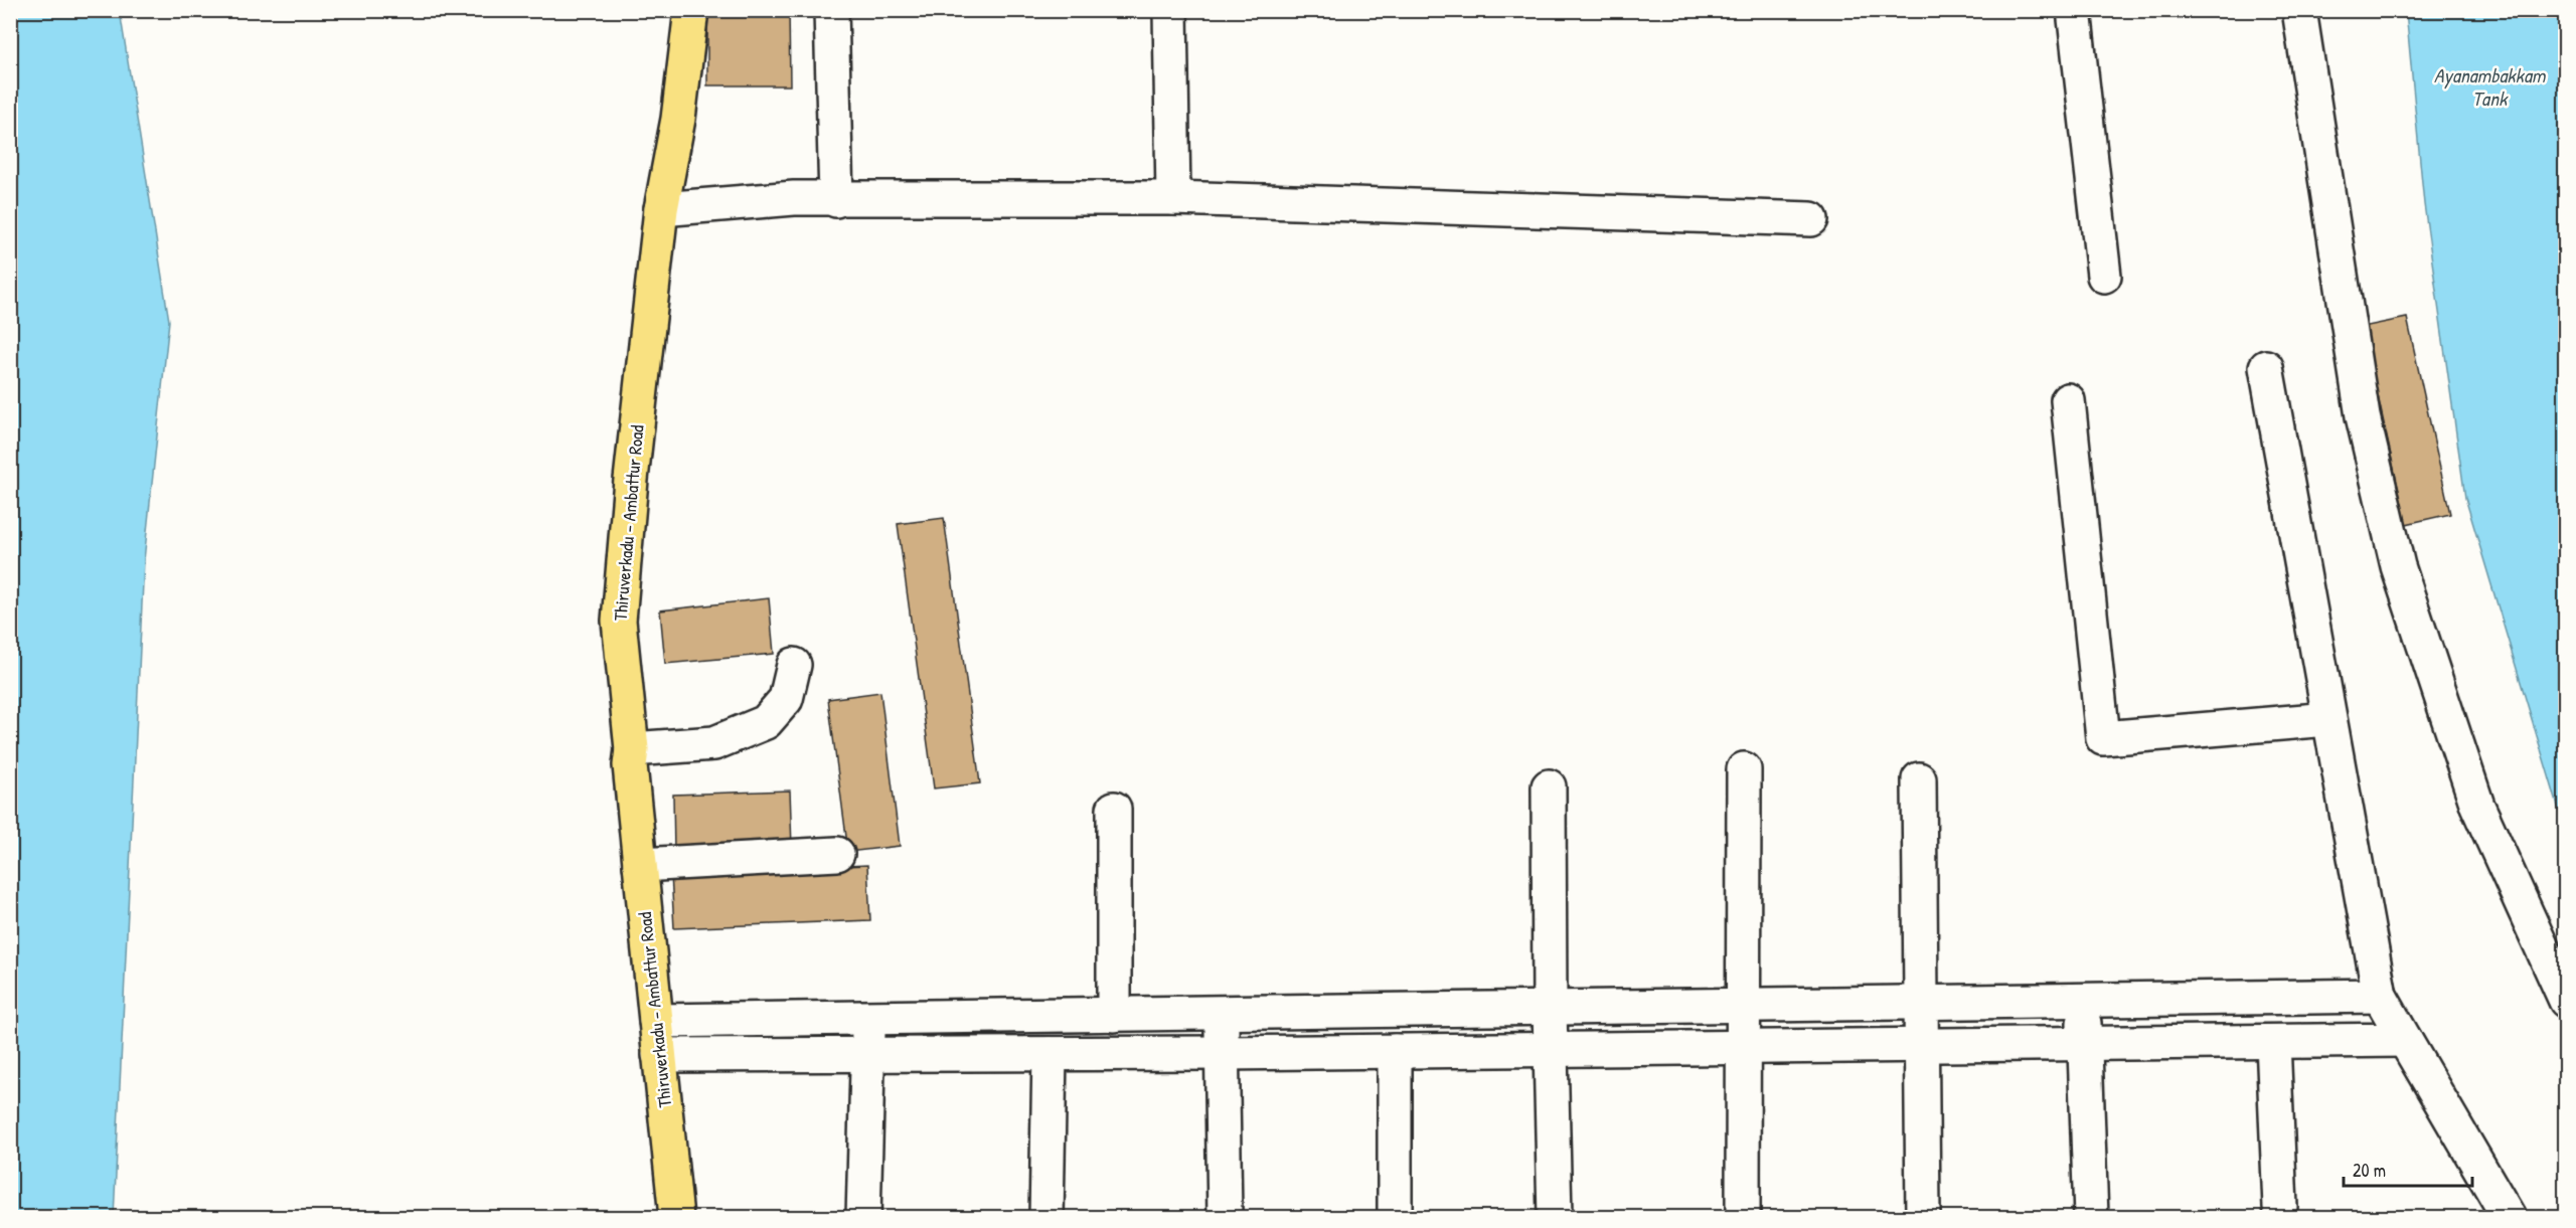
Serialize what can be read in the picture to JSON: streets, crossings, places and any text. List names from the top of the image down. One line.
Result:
{"streets":{"main road":["Thiruverkadu - Ambattur Road"]},"water":["Ayanambakkam Tank"],"scale_bar":"20 m"}
